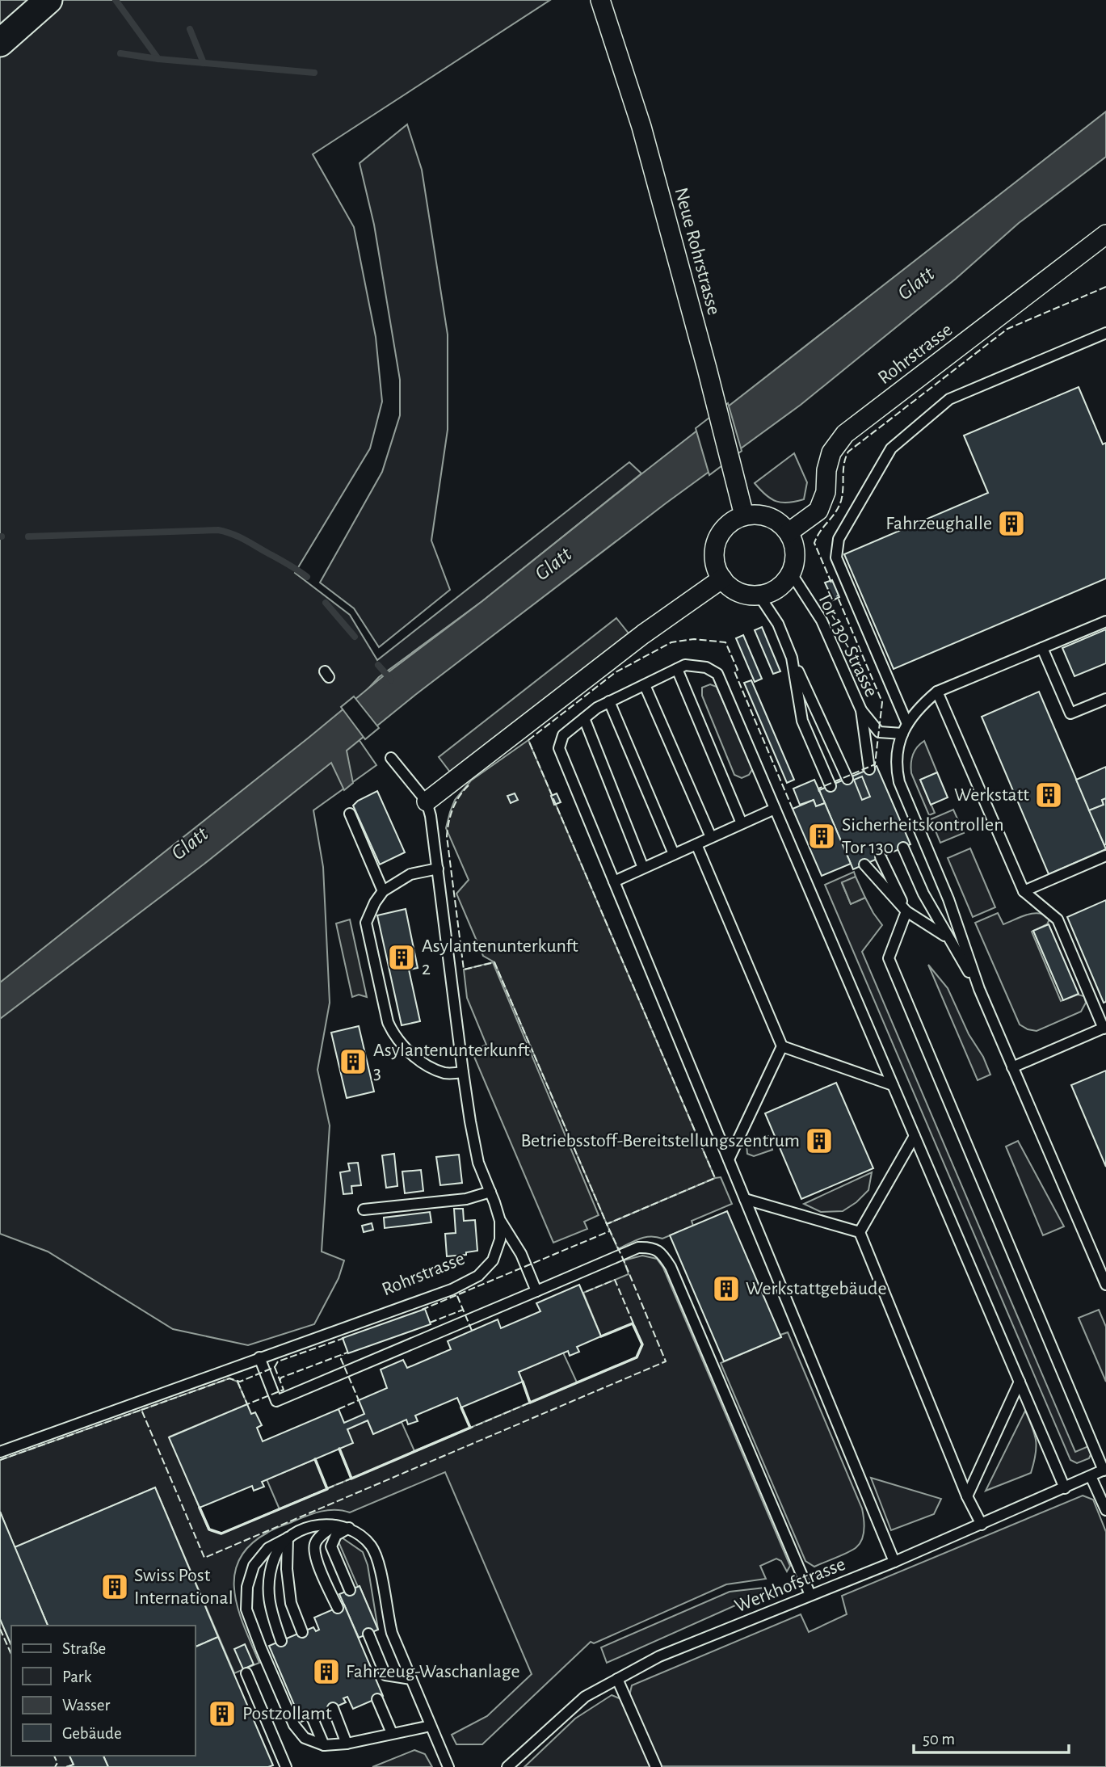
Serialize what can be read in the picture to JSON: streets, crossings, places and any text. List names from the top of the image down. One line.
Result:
{"streets":{"street":["Neue Rohrstrasse","Rohrstrasse"],"lane":["Tor-130-Strasse","Werkhofstrasse"]},"crossings":[["Neue Rohrstrasse","Rohrstrasse"],["Neue Rohrstrasse","Tor-130-Strasse"],["Rohrstrasse","Tor-130-Strasse"]],"water":["Glatt"],"places":{"building":["Fahrzeughalle","Werkstatt","Sicherheitskontrollen Tor 130","Asylantenunterkunft 2","Asylantenunterkunft 3","Betriebsstoff-Bereitstellungszentrum","Werkstattgebäude","Swiss Post International","Fahrzeug-Waschanlage","Postzollamt"]},"legend":["Straße","Park","Wasser","Gebäude"],"scale_bar":"50 m"}
